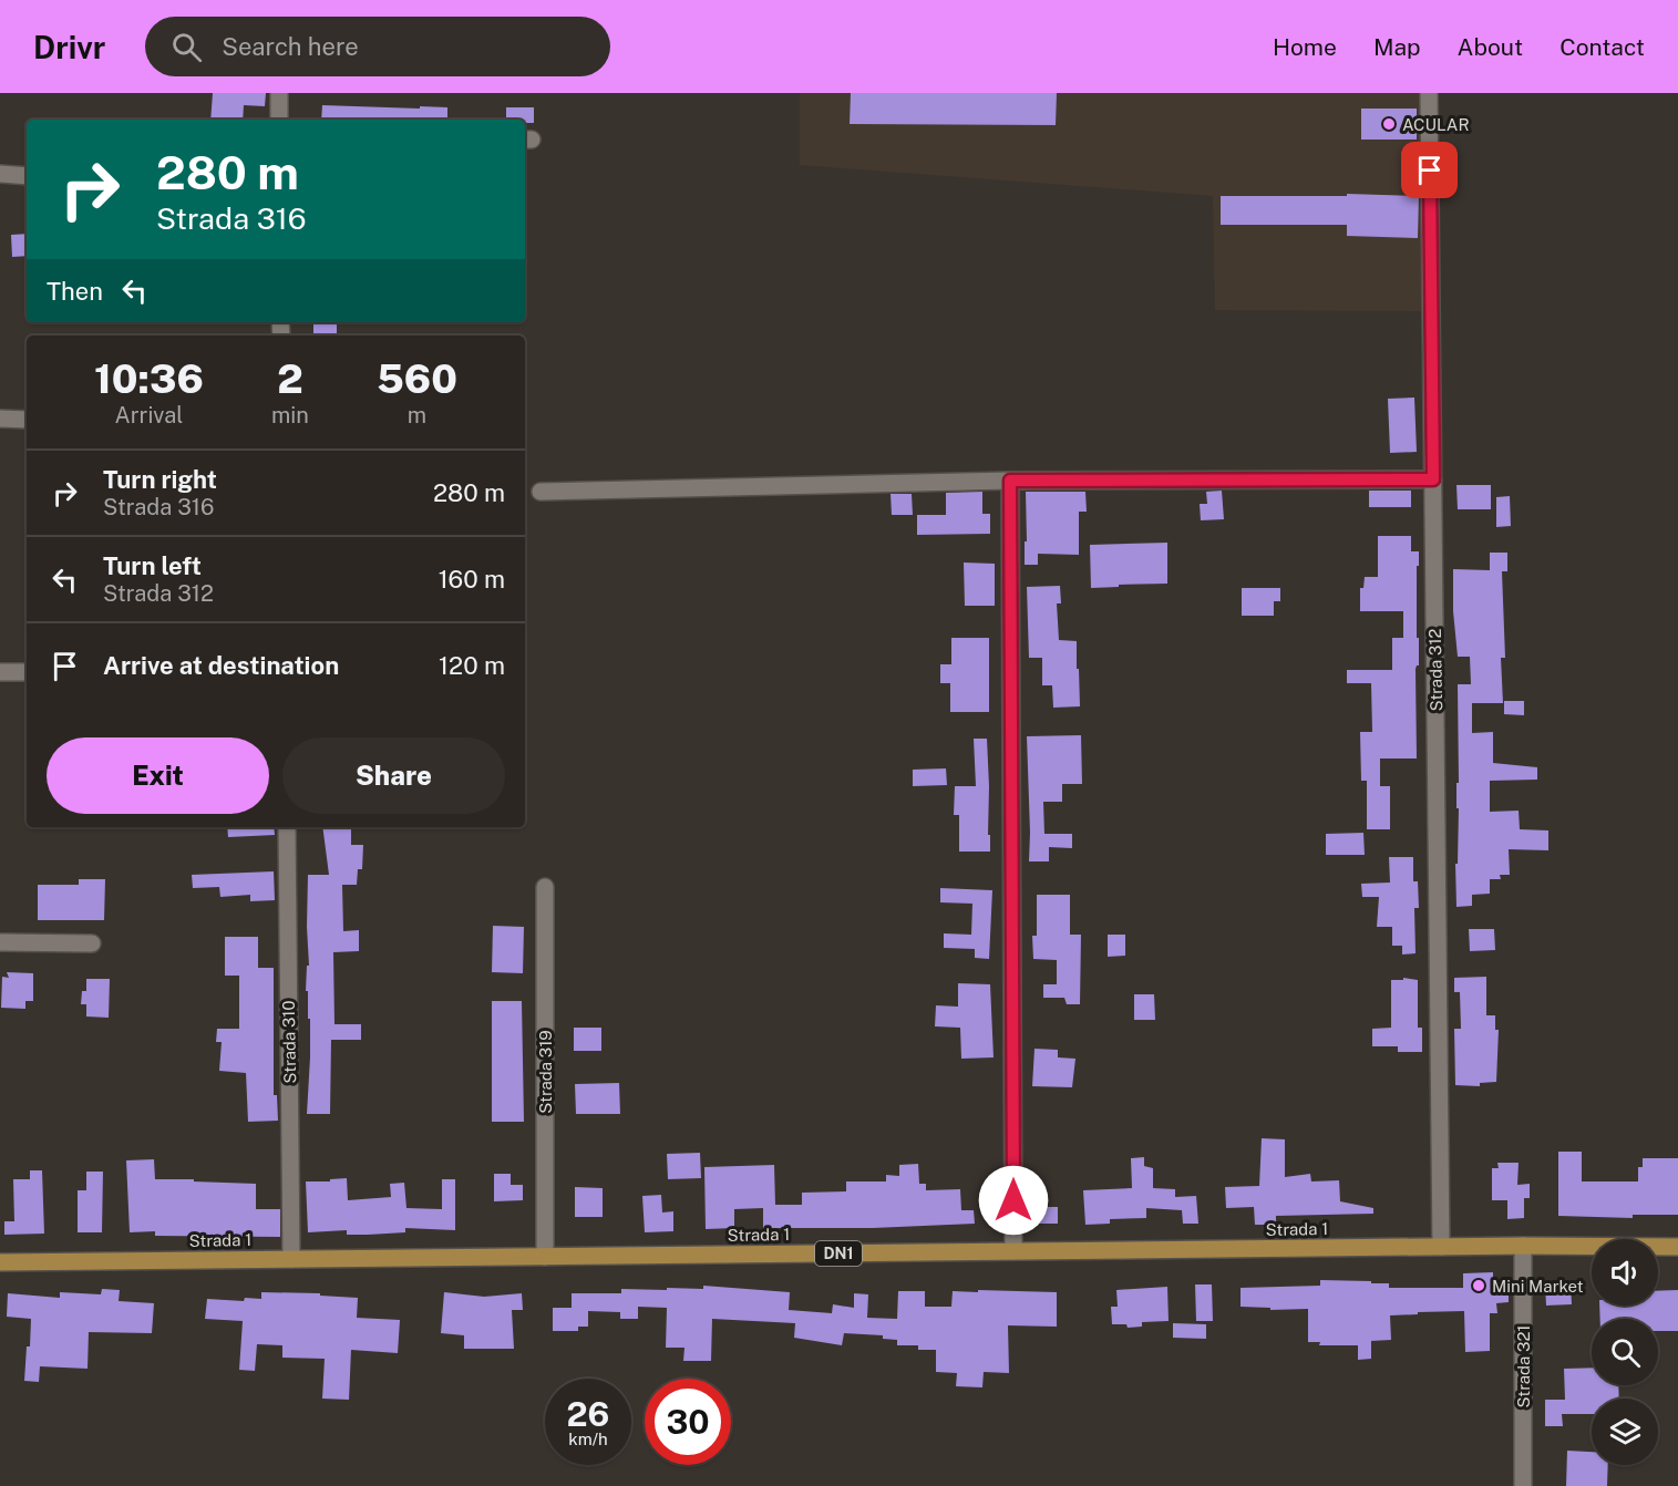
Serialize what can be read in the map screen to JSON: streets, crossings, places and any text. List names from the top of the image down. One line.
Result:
{"streets":{"main road":["Strada 1","DN1"],"street":["Strada 312","Strada 310","Strada 319","Strada 321"]},"crossings":[["Strada 312","Strada 1"],["Strada 310","Strada 1"],["Strada 319","Strada 1"],["Strada 1","Strada 321"]],"places":["ACULAR","Mini Market"],"page":{"header":"Drivr","search":"Search here","nav":["Home","Map","About","Contact"],"turn":["280 m","Strada 316"],"then":"Then","eta":["10:36","Arrival","2","min","560","m"],"list":[{"name":"Turn right","note":"Strada 316","value":"280 m"},{"name":"Turn left","note":"Strada 312","value":"160 m"},{"name":"Arrive at destination","value":"120 m"}],"buttons":["Exit","Share"],"speed":"26 km/h","limit":"30"}}
